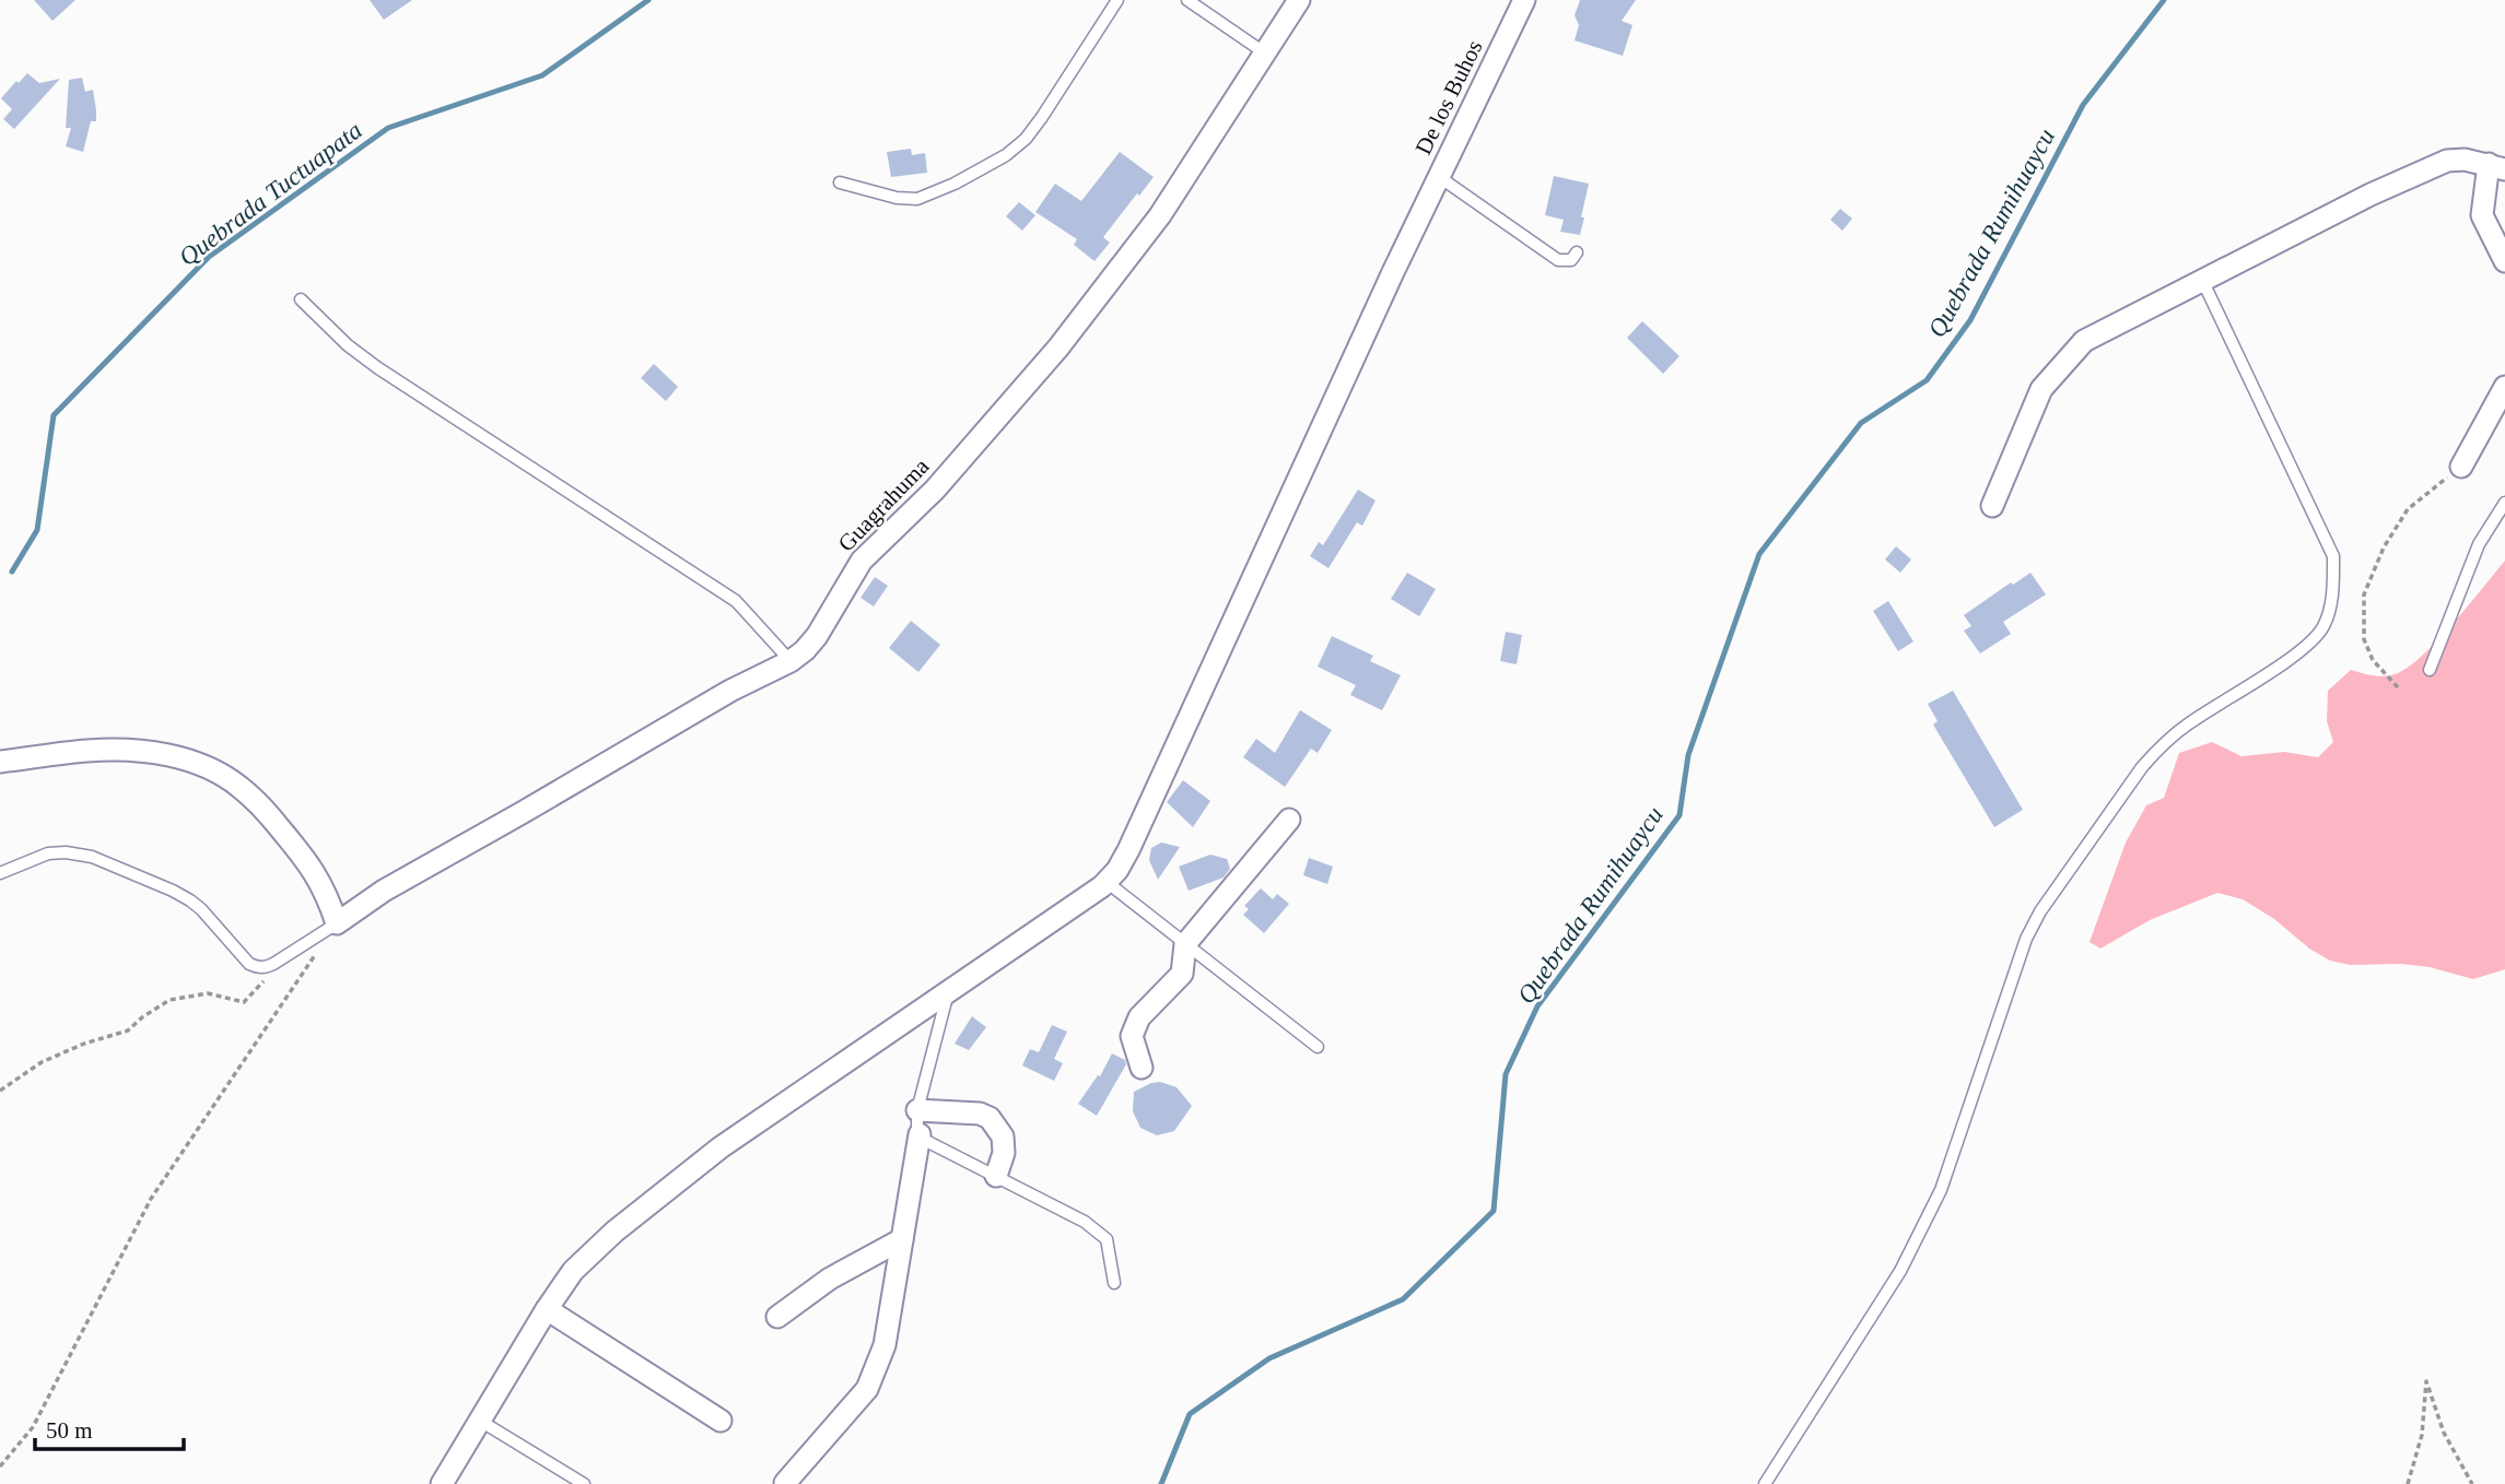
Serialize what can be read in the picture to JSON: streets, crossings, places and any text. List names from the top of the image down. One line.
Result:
{"streets":{"street":["De los Buhos","Guagrahuma"]},"water":["Quebrada Tuctuapata","Quebrada Rumihuaycu"],"scale_bar":"50 m"}
